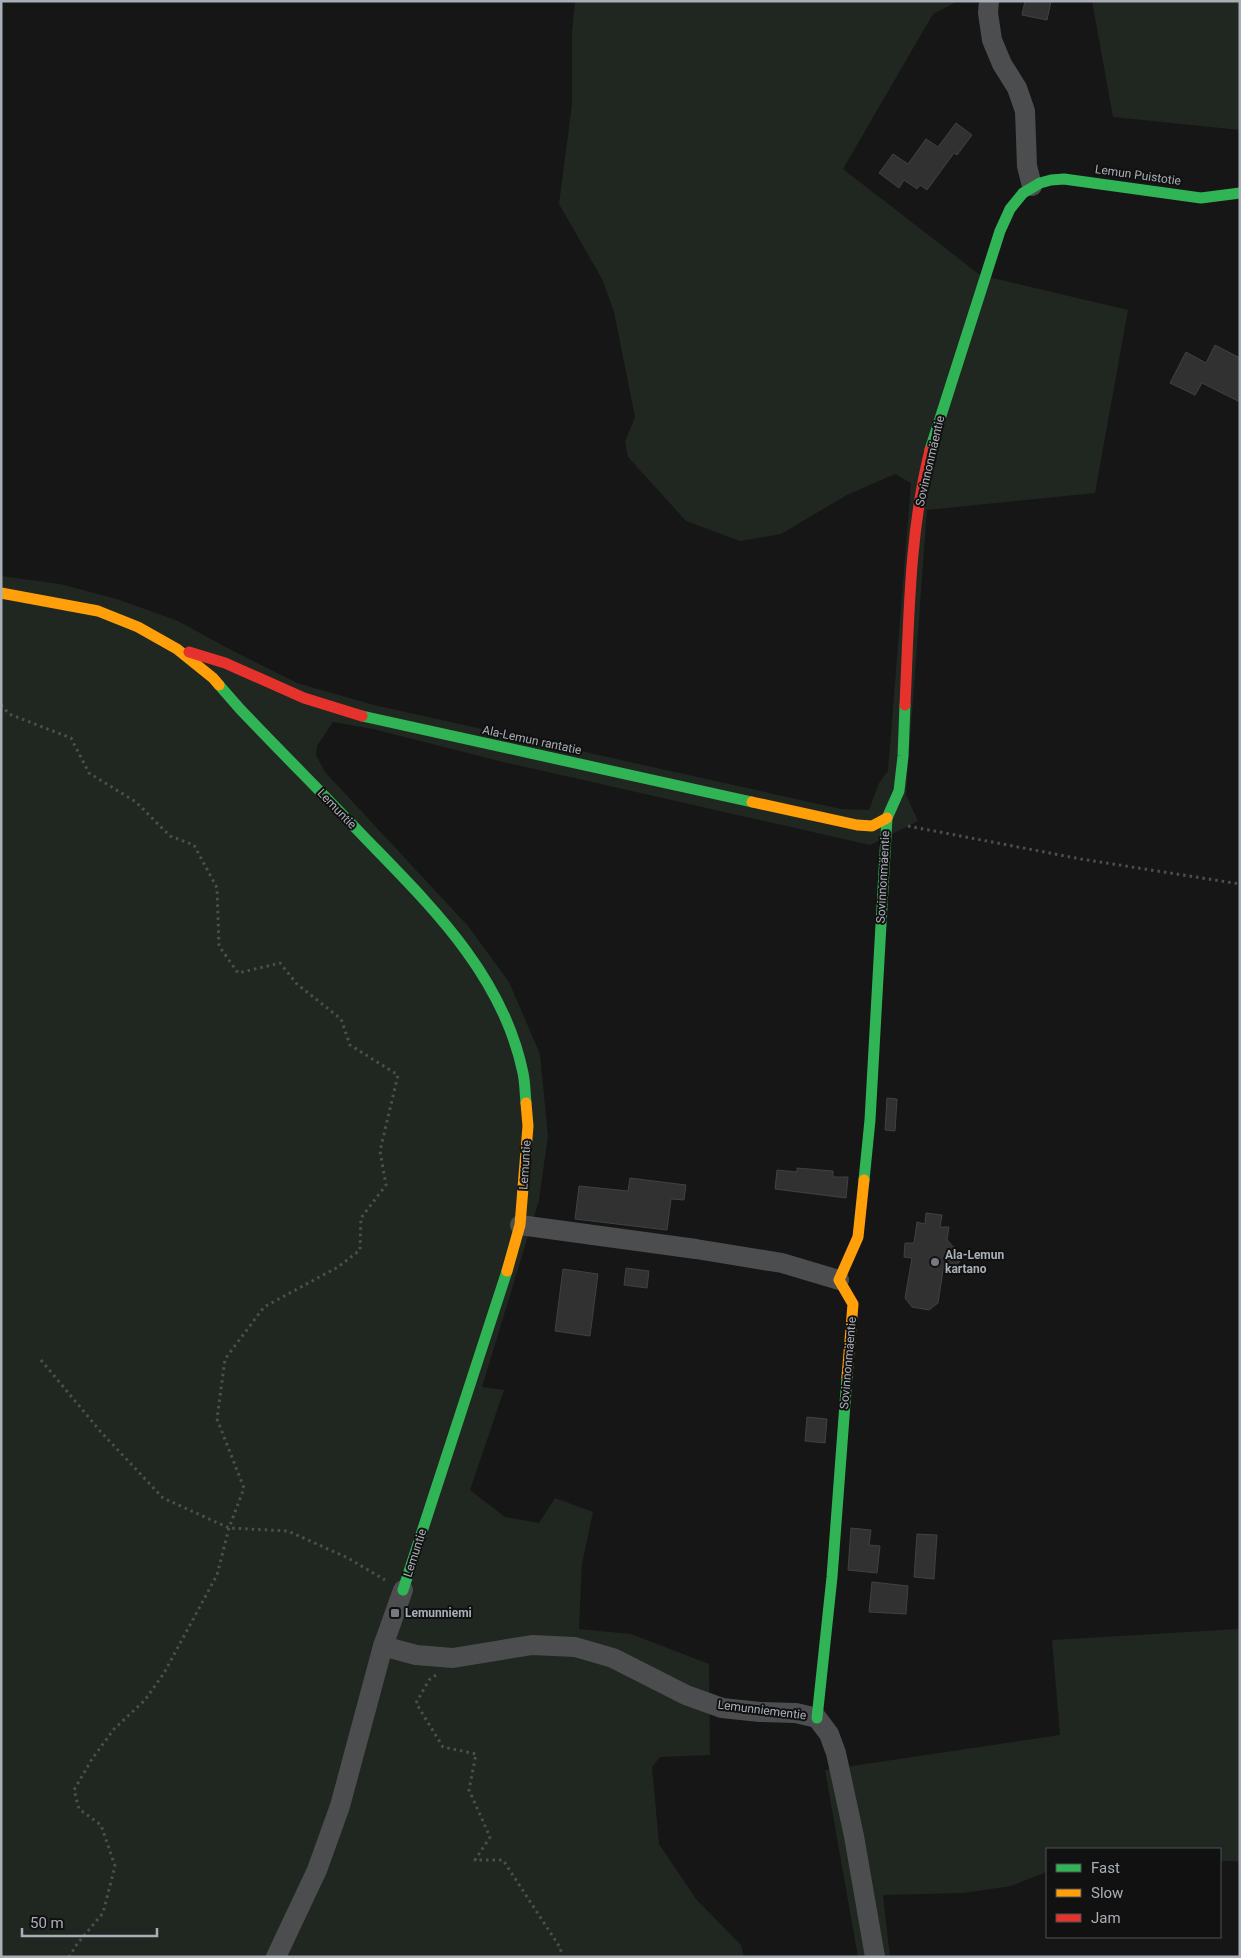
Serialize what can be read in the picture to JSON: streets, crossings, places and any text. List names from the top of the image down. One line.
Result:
{"streets":{"street":["Lemun Puistotie","Sovinnonmäentie","Ala-Lemun rantatie","Lemuntie","Lemunniementie"]},"crossings":[["Lemun Puistotie","Sovinnonmäentie"],["Sovinnonmäentie","Ala-Lemun rantatie"],["Sovinnonmäentie","Lemunniementie"],["Ala-Lemun rantatie","Lemuntie"],["Lemuntie","Lemunniementie"]],"places":{"other":["Ala-Lemun kartano"],"transit":["Lemunniemi"]},"legend":["Fast","Slow","Jam"],"scale_bar":"50 m"}
